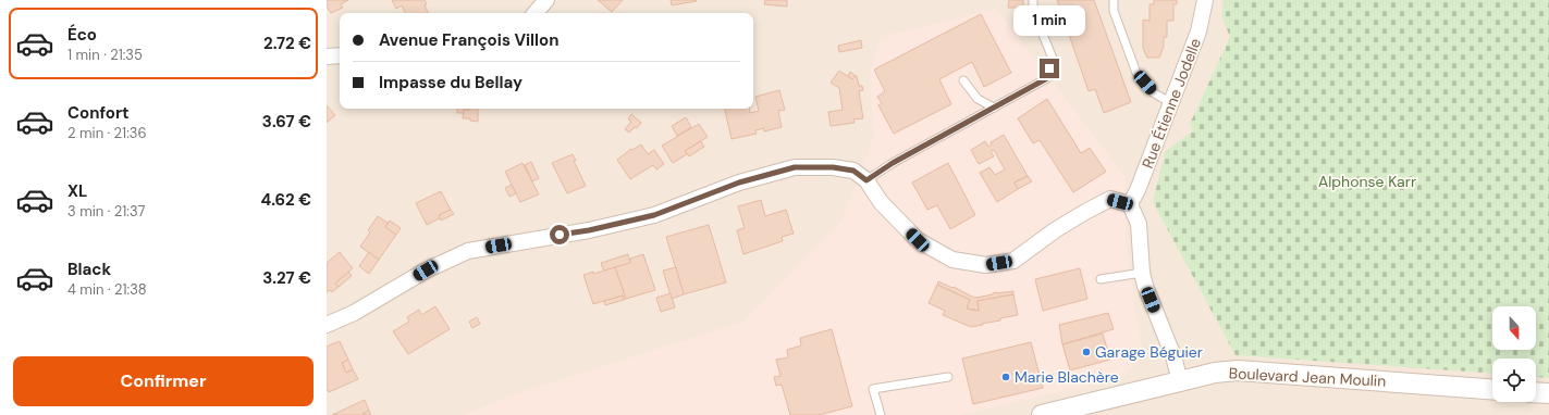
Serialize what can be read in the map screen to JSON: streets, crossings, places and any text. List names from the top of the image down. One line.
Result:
{"streets":{"street":["Rue Étienne Jodelle","Boulevard Jean Moulin"]},"parks":["Alphonse Karr"],"places":["Garage Béguier","Marie Blachère"],"north":"bottom","page":{"bubble":"1 min","list":[{"name":"Éco","note":"1 min · 21:35","value":"2.72 €"},{"name":"Confort","note":"2 min · 21:36","value":"3.67 €"},{"name":"XL","note":"3 min · 21:37","value":"4.62 €"},{"name":"Black","note":"4 min · 21:38","value":"3.27 €"}],"banner":["Avenue François Villon","Impasse du Bellay"],"buttons":"Confirmer"}}
